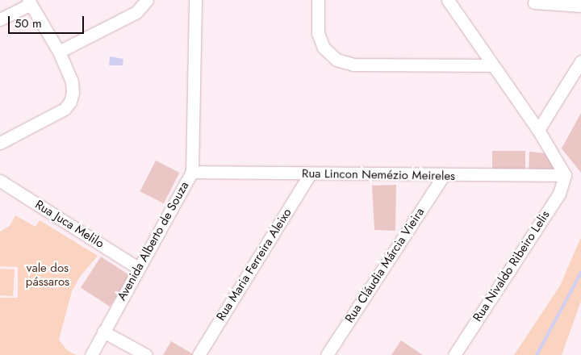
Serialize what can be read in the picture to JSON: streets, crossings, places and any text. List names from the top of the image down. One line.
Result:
{"streets":{"street":["Rua Lincon Nemézio Meireles","Rua Juca Melilo","Avenida Alberto de Souza","Rua Maria Ferreira Aleixo","Rua Cláudia Márcia Vieira","Rua Nivaldo Ribeiro Lelis"]},"crossings":[["Rua Lincon Nemézio Meireles","Avenida Alberto de Souza"],["Rua Lincon Nemézio Meireles","Rua Maria Ferreira Aleixo"],["Rua Lincon Nemézio Meireles","Rua Cláudia Márcia Vieira"],["Rua Lincon Nemézio Meireles","Rua Nivaldo Ribeiro Lelis"],["Rua Juca Melilo","Avenida Alberto de Souza"]],"parks":["vale dos pássaros"],"scale_bar":"50 m"}
